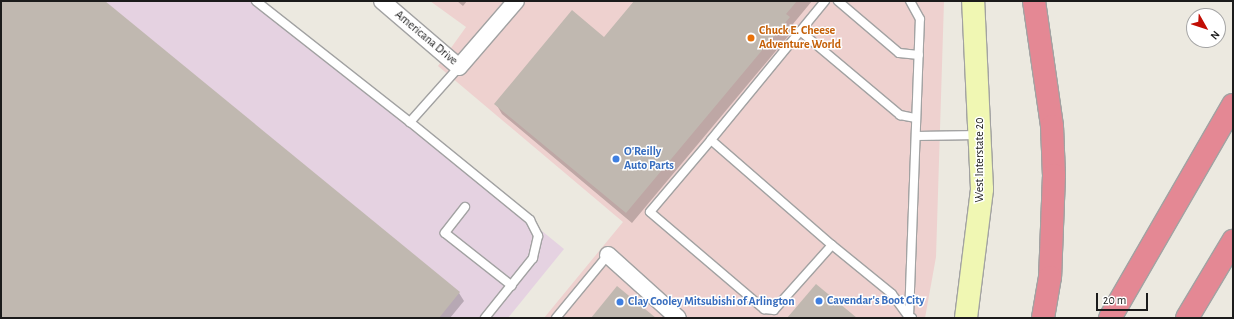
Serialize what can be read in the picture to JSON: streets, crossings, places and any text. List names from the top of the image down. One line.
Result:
{"streets":{"main road":["West Interstate 20"],"street":["Americana Drive"]},"places":["Chuck E. Cheese Adventure World","O'Reilly Auto Parts","Cavendar's Boot City","Clay Cooley Mitsubishi of Arlington"],"scale_bar":"20 m","north":"bottom right"}
